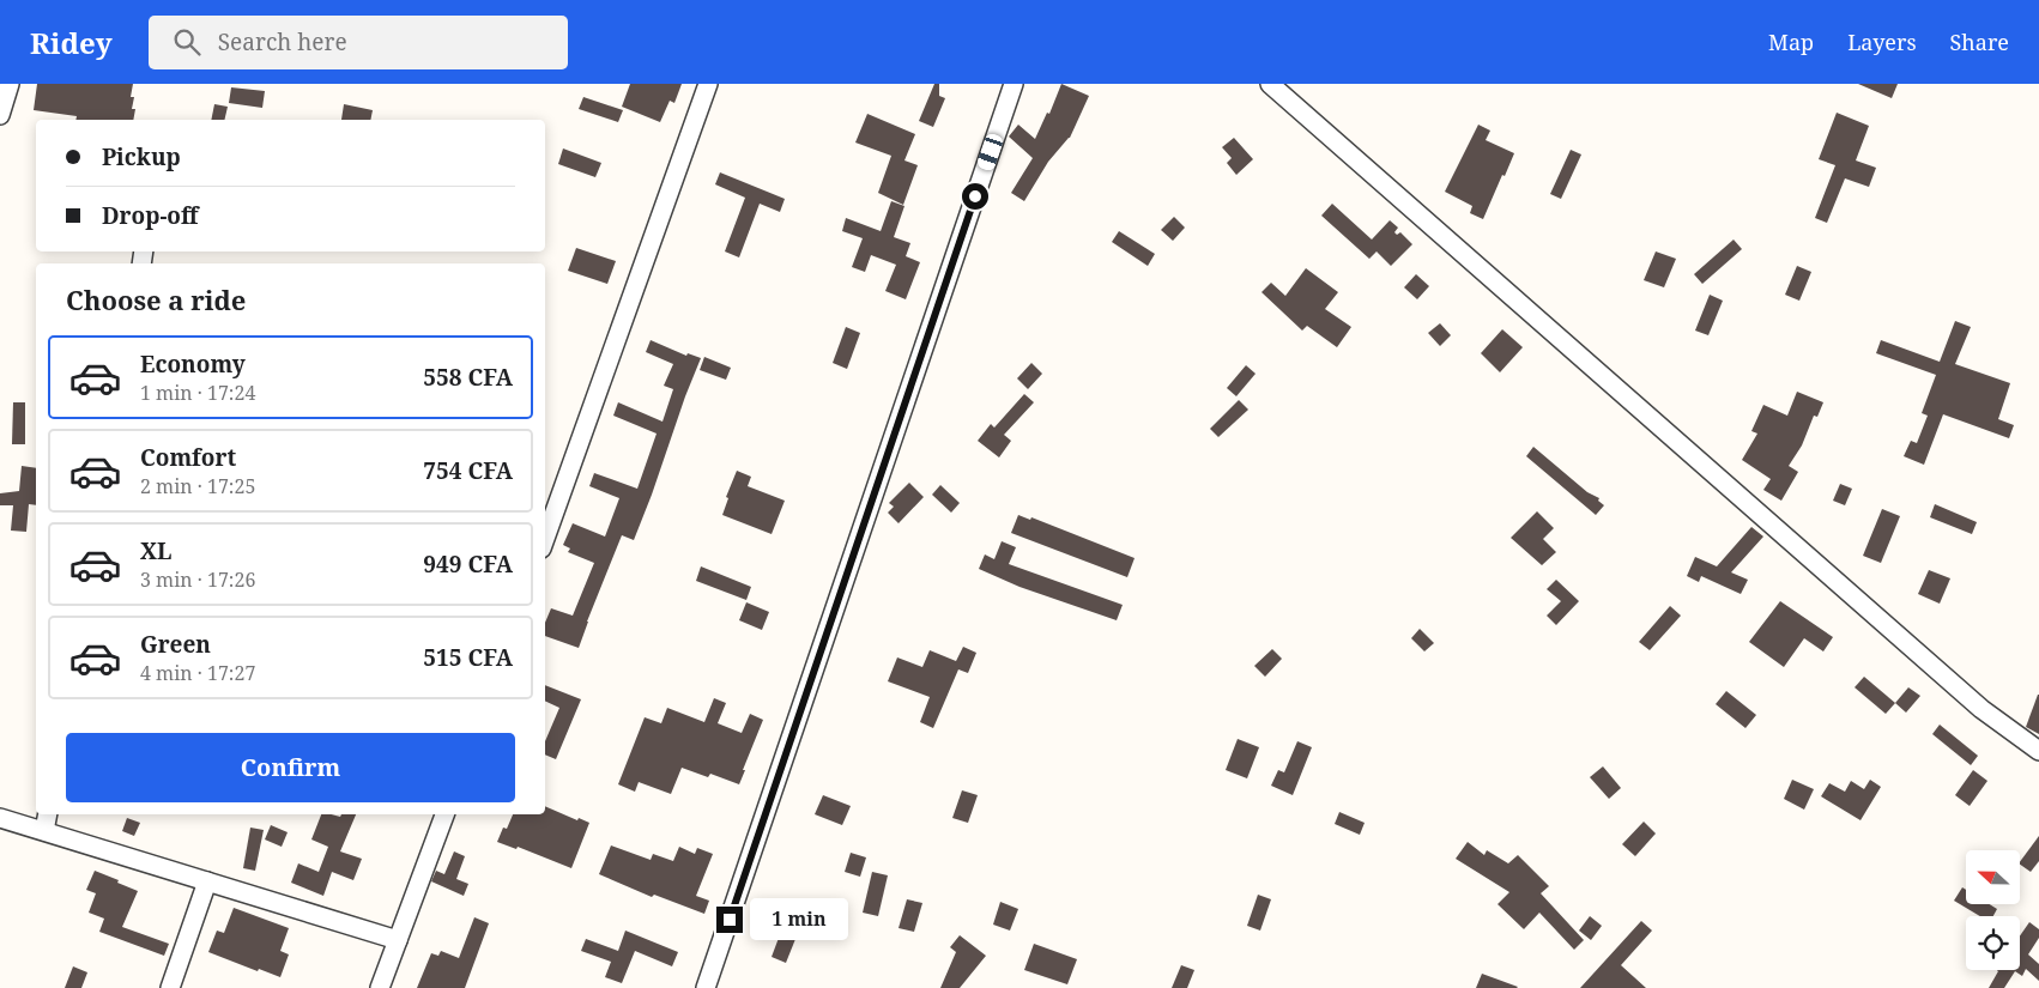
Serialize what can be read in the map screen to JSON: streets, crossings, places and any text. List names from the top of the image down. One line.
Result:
{"north":"left","page":{"header":"Ridey","search":"Search here","nav":["Map","Layers","Share"],"banner":["Pickup","Drop-off"],"heading":"Choose a ride","list":[{"name":"Economy","note":"1 min · 17:24","value":"558 CFA"},{"name":"Comfort","note":"2 min · 17:25","value":"754 CFA"},{"name":"XL","note":"3 min · 17:26","value":"949 CFA"},{"name":"Green","note":"4 min · 17:27","value":"515 CFA"}],"buttons":"Confirm","bubble":"1 min"}}
